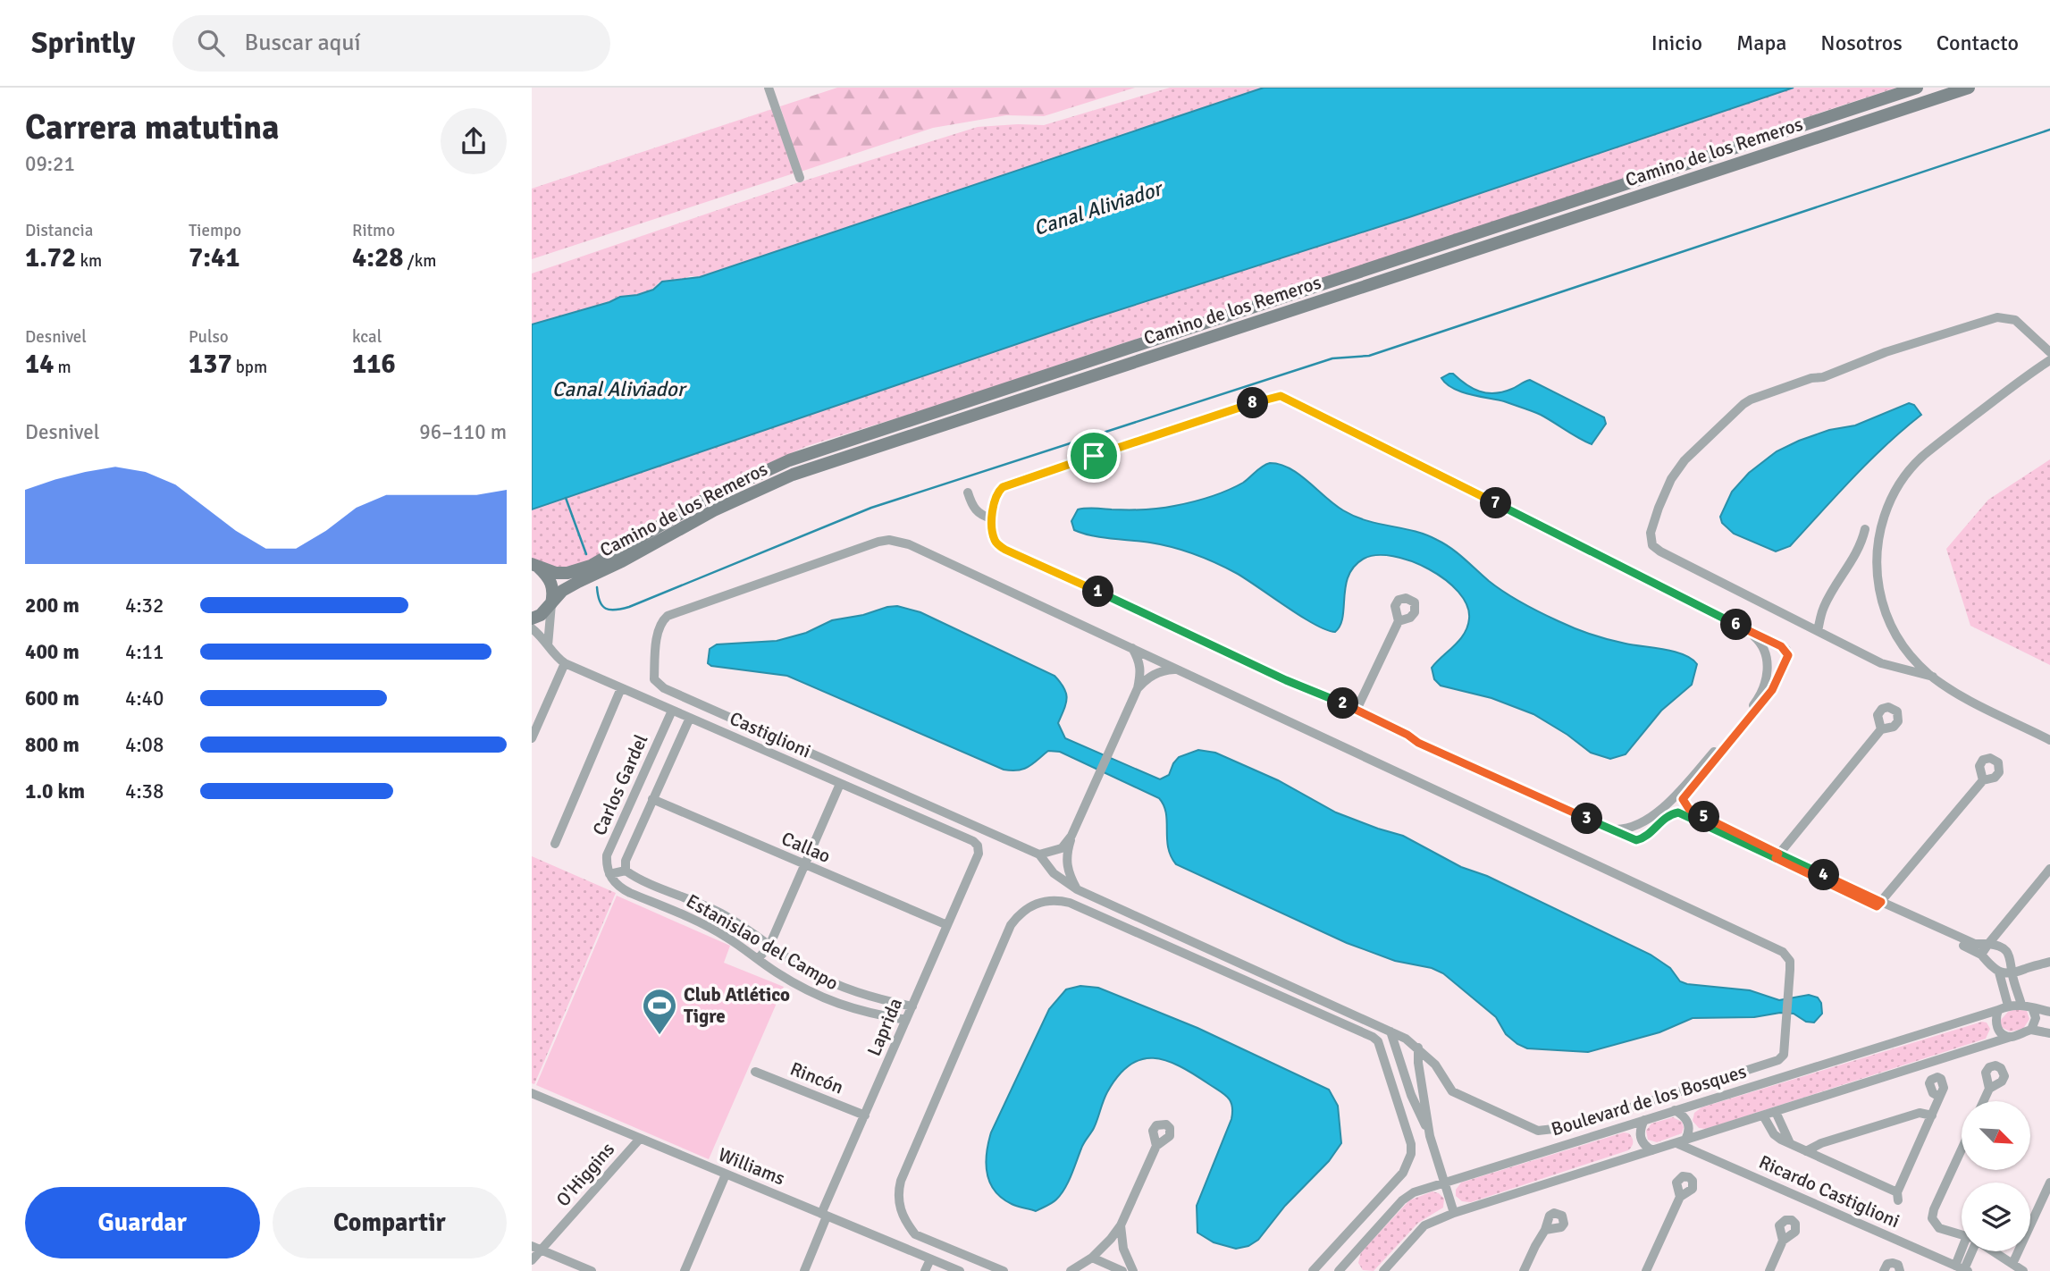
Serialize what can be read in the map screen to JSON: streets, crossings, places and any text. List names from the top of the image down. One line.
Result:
{"streets":{"main road":["Camino de los Remeros"],"street":["Castiglioni","Carlos Gardel","Callao","Estanislao del Campo","Laprida","Rincón","Boulevard de los Bosques","Williams","O'Higgins","Ricardo Castiglioni"]},"crossings":[["Castiglioni","Carlos Gardel"],["Castiglioni","Laprida"],["Carlos Gardel","Callao"],["Carlos Gardel","Estanislao del Campo"],["Callao","Laprida"],["Estanislao del Campo","Laprida"],["Laprida","Rincón"],["Laprida","Williams"],["Boulevard de los Bosques","Ricardo Castiglioni"],["Williams","O'Higgins"]],"water":["Canal Aliviador"],"places":{"sports":["Club Atlético Tigre"]},"north":"bottom right","page":{"header":"Sprintly","search":"Buscar aquí","nav":["Inicio","Mapa","Nosotros","Contacto"],"heading":["Carrera matutina","09:21"],"stats":[["Distancia","1.72 km"],["Tiempo","7:41"],["Ritmo","4:28 /km"],["Desnivel","14 m"],["Pulso","137 bpm"],["kcal","116"]],"pins":["8","7","1","6","2","5","3","4"],"chart":["Desnivel","96–110 m"],"list":[{"name":"200 m","note":"4:32"},{"name":"400 m","note":"4:11"},{"name":"600 m","note":"4:40"},{"name":"800 m","note":"4:08"},{"name":"1.0 km","note":"4:38"}],"buttons":["Guardar","Compartir"]}}
